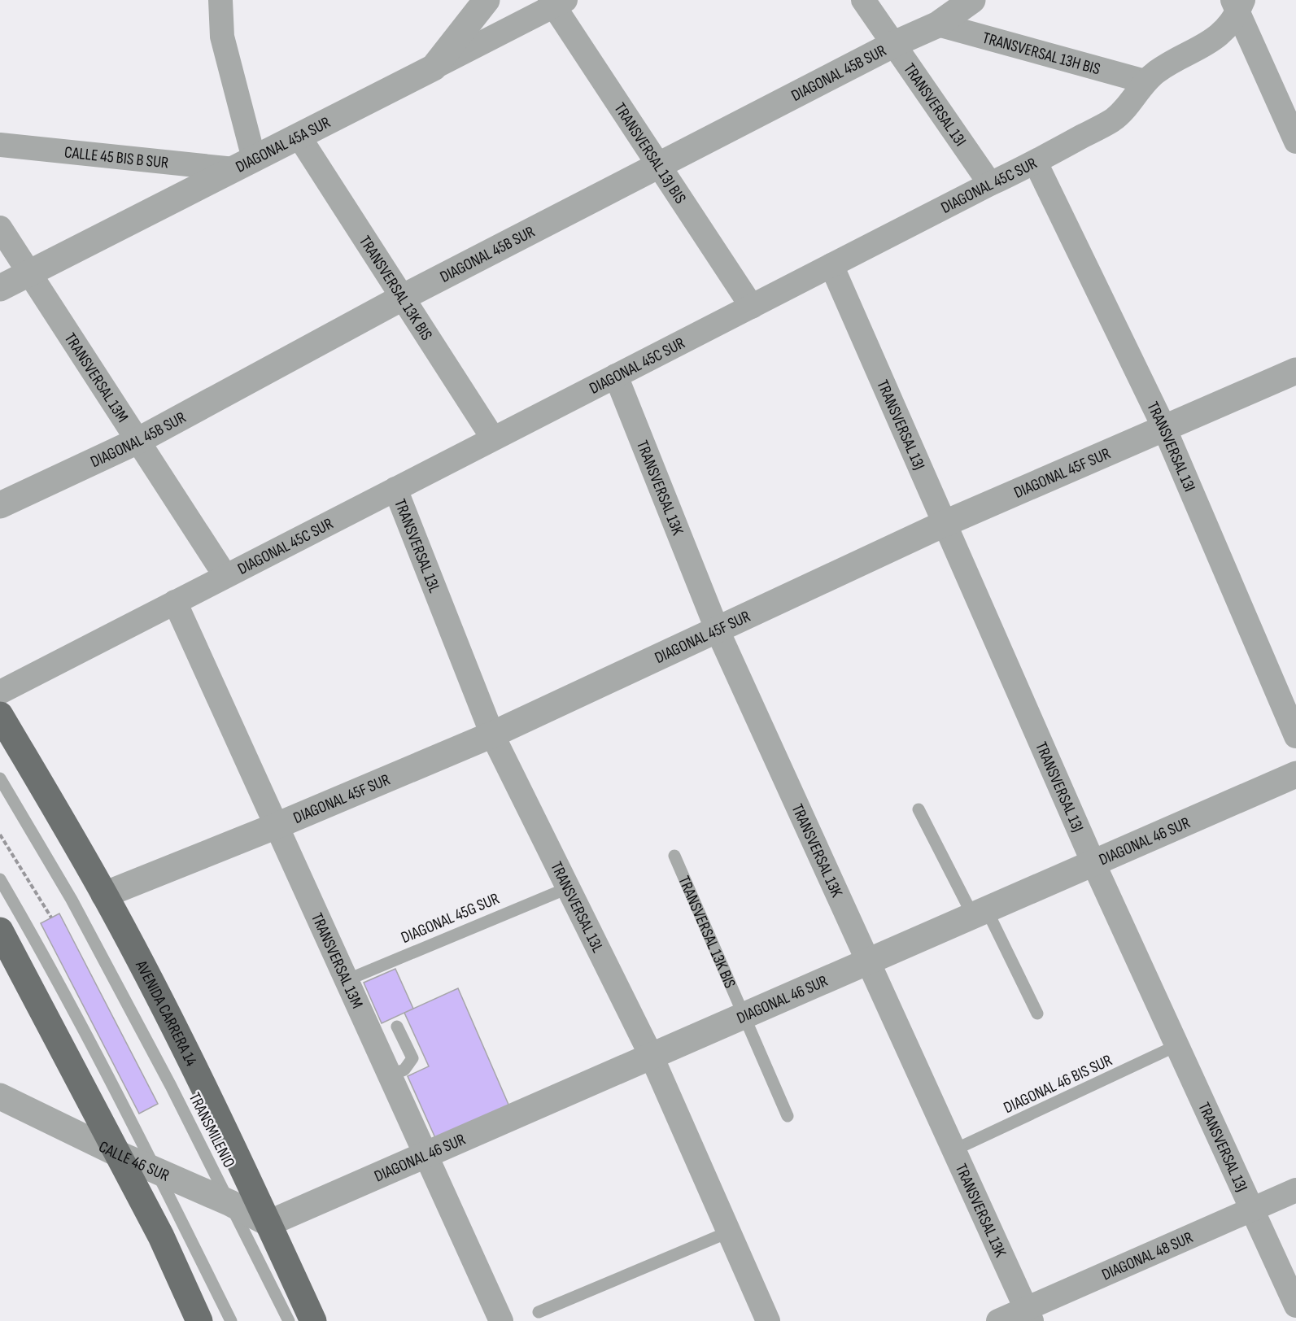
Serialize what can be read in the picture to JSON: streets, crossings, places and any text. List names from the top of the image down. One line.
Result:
{"streets":{"main road":["AVENIDA CARRERA 14"],"street":["TRANSVERSAL 13H BIS","DIAGONAL 45B SUR","TRANSVERSAL 13I","DIAGONAL 45A SUR","TRANSVERSAL 13J BIS","CALLE 45 BIS B SUR","DIAGONAL 45C SUR","TRANSVERSAL 13K BIS","TRANSVERSAL 13M","TRANSVERSAL 13J","DIAGONAL 45F SUR","TRANSVERSAL 13K","TRANSVERSAL 13L","DIAGONAL 46 SUR","CALLE 46 SUR","DIAGONAL 48 SUR"],"lane":["DIAGONAL 45G SUR","DIAGONAL 46 BIS SUR","TRANSMILENIO"]},"crossings":[["TRANSVERSAL 13H BIS","DIAGONAL 45B SUR"],["TRANSVERSAL 13H BIS","DIAGONAL 45C SUR"],["DIAGONAL 45B SUR","TRANSVERSAL 13I"],["DIAGONAL 45B SUR","TRANSVERSAL 13J BIS"],["DIAGONAL 45B SUR","TRANSVERSAL 13K BIS"],["DIAGONAL 45B SUR","TRANSVERSAL 13M"],["TRANSVERSAL 13I","DIAGONAL 45C SUR"],["TRANSVERSAL 13I","DIAGONAL 45F SUR"],["DIAGONAL 45A SUR","TRANSVERSAL 13J BIS"],["DIAGONAL 45A SUR","CALLE 45 BIS B SUR"],["DIAGONAL 45A SUR","TRANSVERSAL 13K BIS"],["DIAGONAL 45A SUR","TRANSVERSAL 13M"],["TRANSVERSAL 13J BIS","DIAGONAL 45C SUR"],["DIAGONAL 45C SUR","TRANSVERSAL 13K BIS"],["DIAGONAL 45C SUR","TRANSVERSAL 13M"],["DIAGONAL 45C SUR","TRANSVERSAL 13J"],["DIAGONAL 45C SUR","TRANSVERSAL 13K"],["DIAGONAL 45C SUR","TRANSVERSAL 13L"],["TRANSVERSAL 13K BIS","DIAGONAL 46 SUR"],["TRANSVERSAL 13M","DIAGONAL 45F SUR"],["TRANSVERSAL 13M","DIAGONAL 46 SUR"],["TRANSVERSAL 13M","DIAGONAL 45G SUR"],["TRANSVERSAL 13J","DIAGONAL 45F SUR"],["TRANSVERSAL 13J","DIAGONAL 46 SUR"],["TRANSVERSAL 13J","DIAGONAL 46 BIS SUR"],["TRANSVERSAL 13J","DIAGONAL 48 SUR"],["DIAGONAL 45F SUR","TRANSVERSAL 13K"],["DIAGONAL 45F SUR","TRANSVERSAL 13L"],["DIAGONAL 45F SUR","AVENIDA CARRERA 14"],["TRANSVERSAL 13K","DIAGONAL 46 SUR"],["TRANSVERSAL 13K","DIAGONAL 46 BIS SUR"],["TRANSVERSAL 13K","DIAGONAL 48 SUR"],["TRANSVERSAL 13L","DIAGONAL 46 SUR"],["TRANSVERSAL 13L","DIAGONAL 45G SUR"],["DIAGONAL 46 SUR","AVENIDA CARRERA 14"],["DIAGONAL 46 SUR","CALLE 46 SUR"],["AVENIDA CARRERA 14","CALLE 46 SUR"],["TRANSMILENIO","CALLE 46 SUR"]]}
